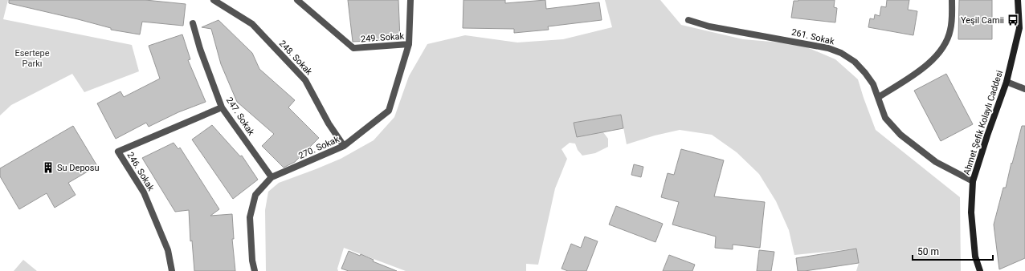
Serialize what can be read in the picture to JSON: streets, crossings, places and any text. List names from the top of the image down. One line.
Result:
{"streets":{"main road":["Ahmet Şefik Kolaylı Caddesi"],"street":["261. Sokak","249. Sokak","248. Sokak","247. Sokak","270. Sokak","246. Sokak"]},"crossings":[["261. Sokak","Ahmet Şefik Kolaylı Caddesi"],["249. Sokak","270. Sokak"],["248. Sokak","270. Sokak"],["247. Sokak","270. Sokak"],["247. Sokak","246. Sokak"]],"parks":["Esertepe Parkı"],"places":{"bus stop":["Yeşil Camii"],"building":["Su Deposu"]},"scale_bar":"50 m"}
